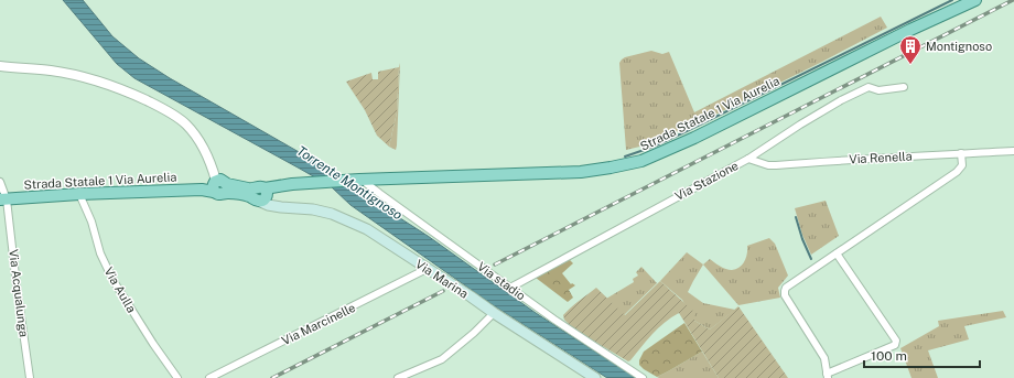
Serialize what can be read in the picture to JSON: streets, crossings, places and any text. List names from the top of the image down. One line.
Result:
{"streets":{"main road":["Strada Statale 1 Via Aurelia","Via Marina"],"street":["Via Renella","Via Stazione","Via stadio","Via Aulla","Via Acqualunga","Via Marcinelle"]},"crossings":[["Strada Statale 1 Via Aurelia","Via Marina"],["Strada Statale 1 Via Aurelia","Via stadio"],["Strada Statale 1 Via Aurelia","Via Aulla"],["Strada Statale 1 Via Aurelia","Via Acqualunga"],["Via Renella","Via Stazione"],["Via Stazione","Via stadio"],["Via Marina","Via Marcinelle"]],"water":["Torrente Montignoso"],"places":{"building":["Montignoso"]},"scale_bar":"100 m"}
